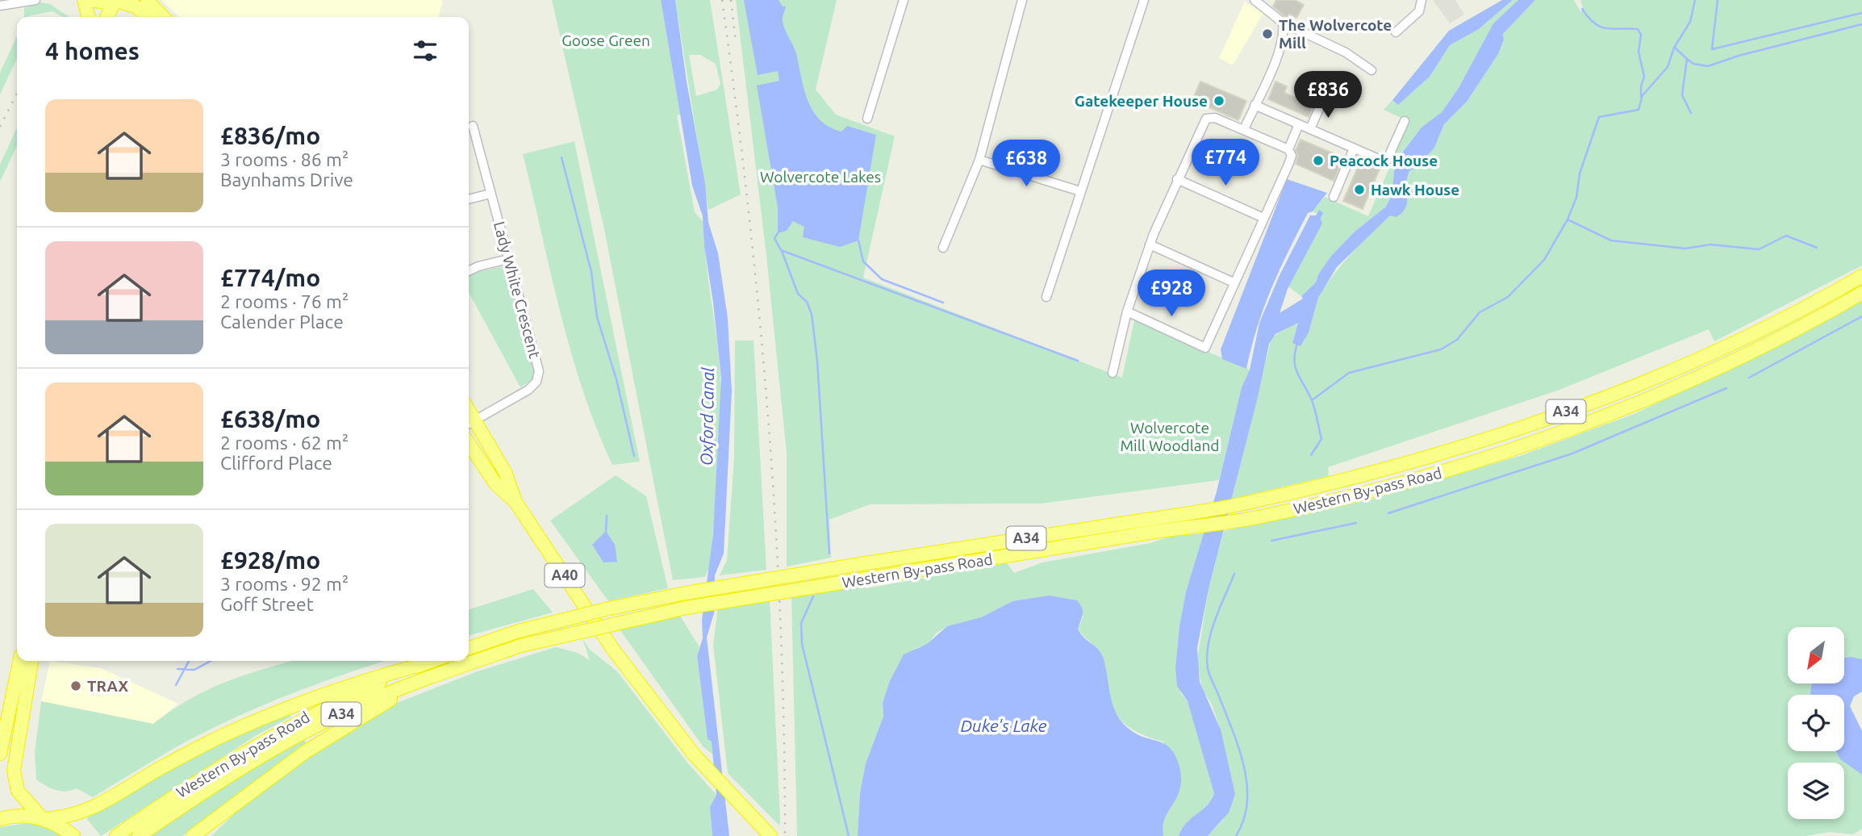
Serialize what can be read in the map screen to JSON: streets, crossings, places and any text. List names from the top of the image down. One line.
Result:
{"streets":{"highway":["A34","Western By-pass Road","A40"],"street":["Lady White Crescent"]},"crossings":[["Lady White Crescent","A40"],["A34","Western By-pass Road"]],"water":["Oxford Canal","Duke's Lake"],"parks":["Goose Green","Wolvercote Lakes","Wolvercote Mill Woodland"],"places":["The Wolvercote Mill","Gatekeeper House","Peacock House","Hawk House","TRAX"],"north":"bottom left","page":{"heading":"4 homes","price":["£836","£774","£638","£928"],"list":[{"name":"£836/mo","note":"3 rooms · 86 m² · Baynhams Drive"},{"name":"£774/mo","note":"2 rooms · 76 m² · Calender Place"},{"name":"£638/mo","note":"2 rooms · 62 m² · Clifford Place"},{"name":"£928/mo","note":"3 rooms · 92 m² · Goff Street"}]}}
